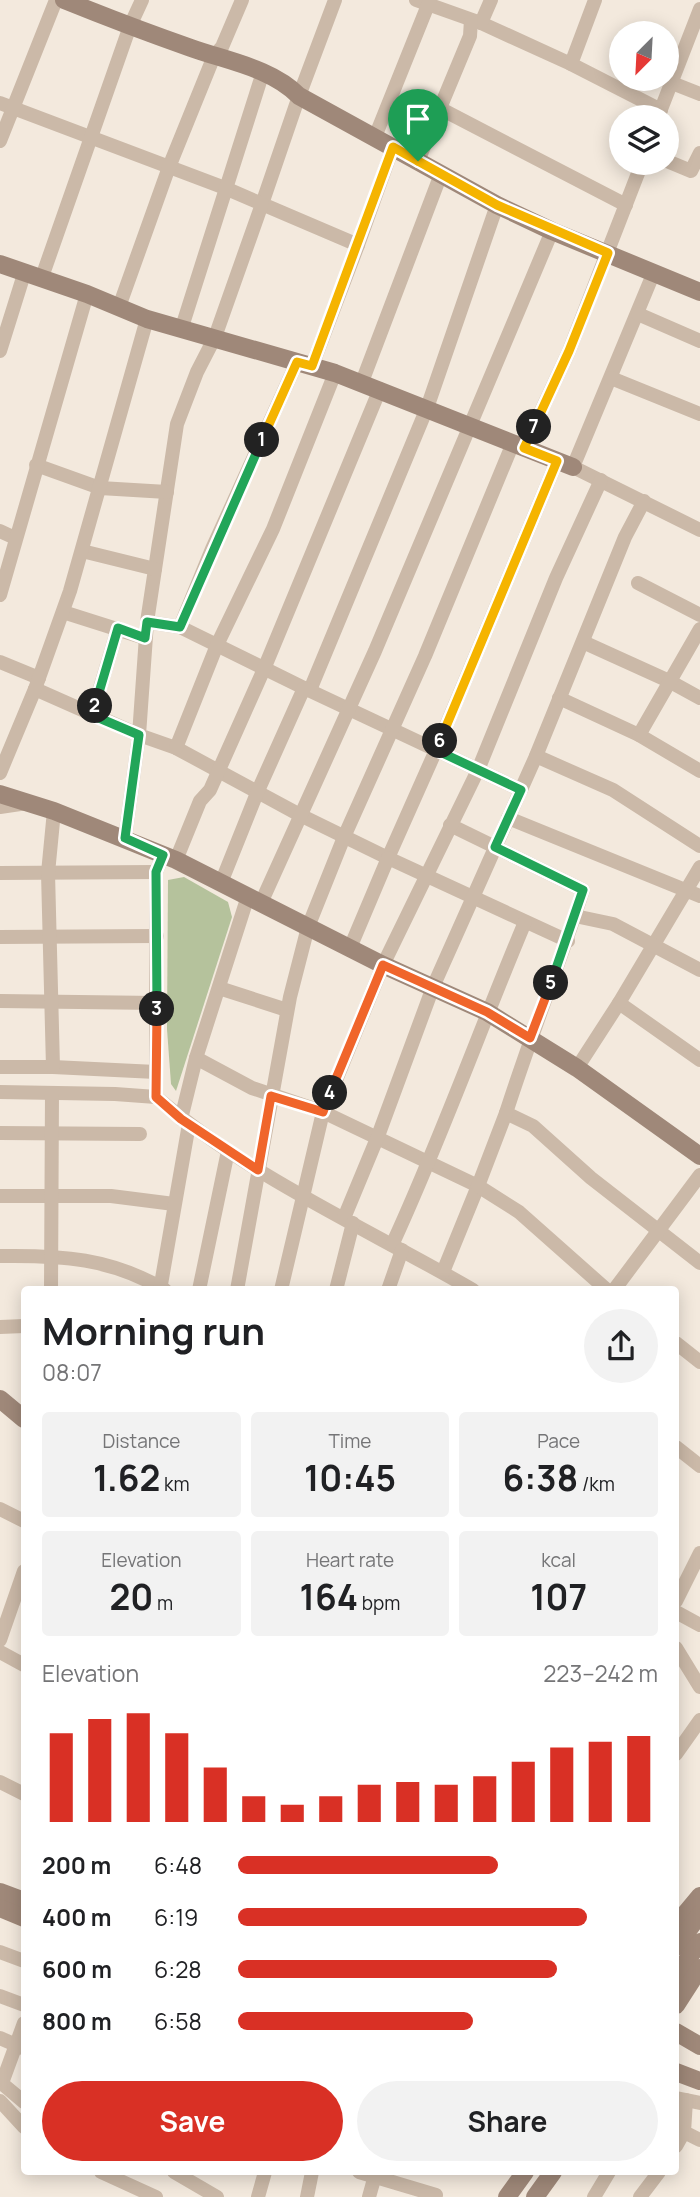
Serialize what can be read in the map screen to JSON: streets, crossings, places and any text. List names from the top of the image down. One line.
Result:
{"north":"bottom left","page":{"pins":["7","1","2","6","5","3","4"],"heading":["Morning run","08:07"],"stats":[["Distance","1.62 km"],["Time","10:45"],["Pace","6:38 /km"],["Elevation","20 m"],["Heart rate","164 bpm"],["kcal","107"]],"chart":["Elevation","223–242 m"],"list":[{"name":"200 m","note":"6:48"},{"name":"400 m","note":"6:19"},{"name":"600 m","note":"6:28"},{"name":"800 m","note":"6:58"}],"buttons":["Save","Share"]}}
